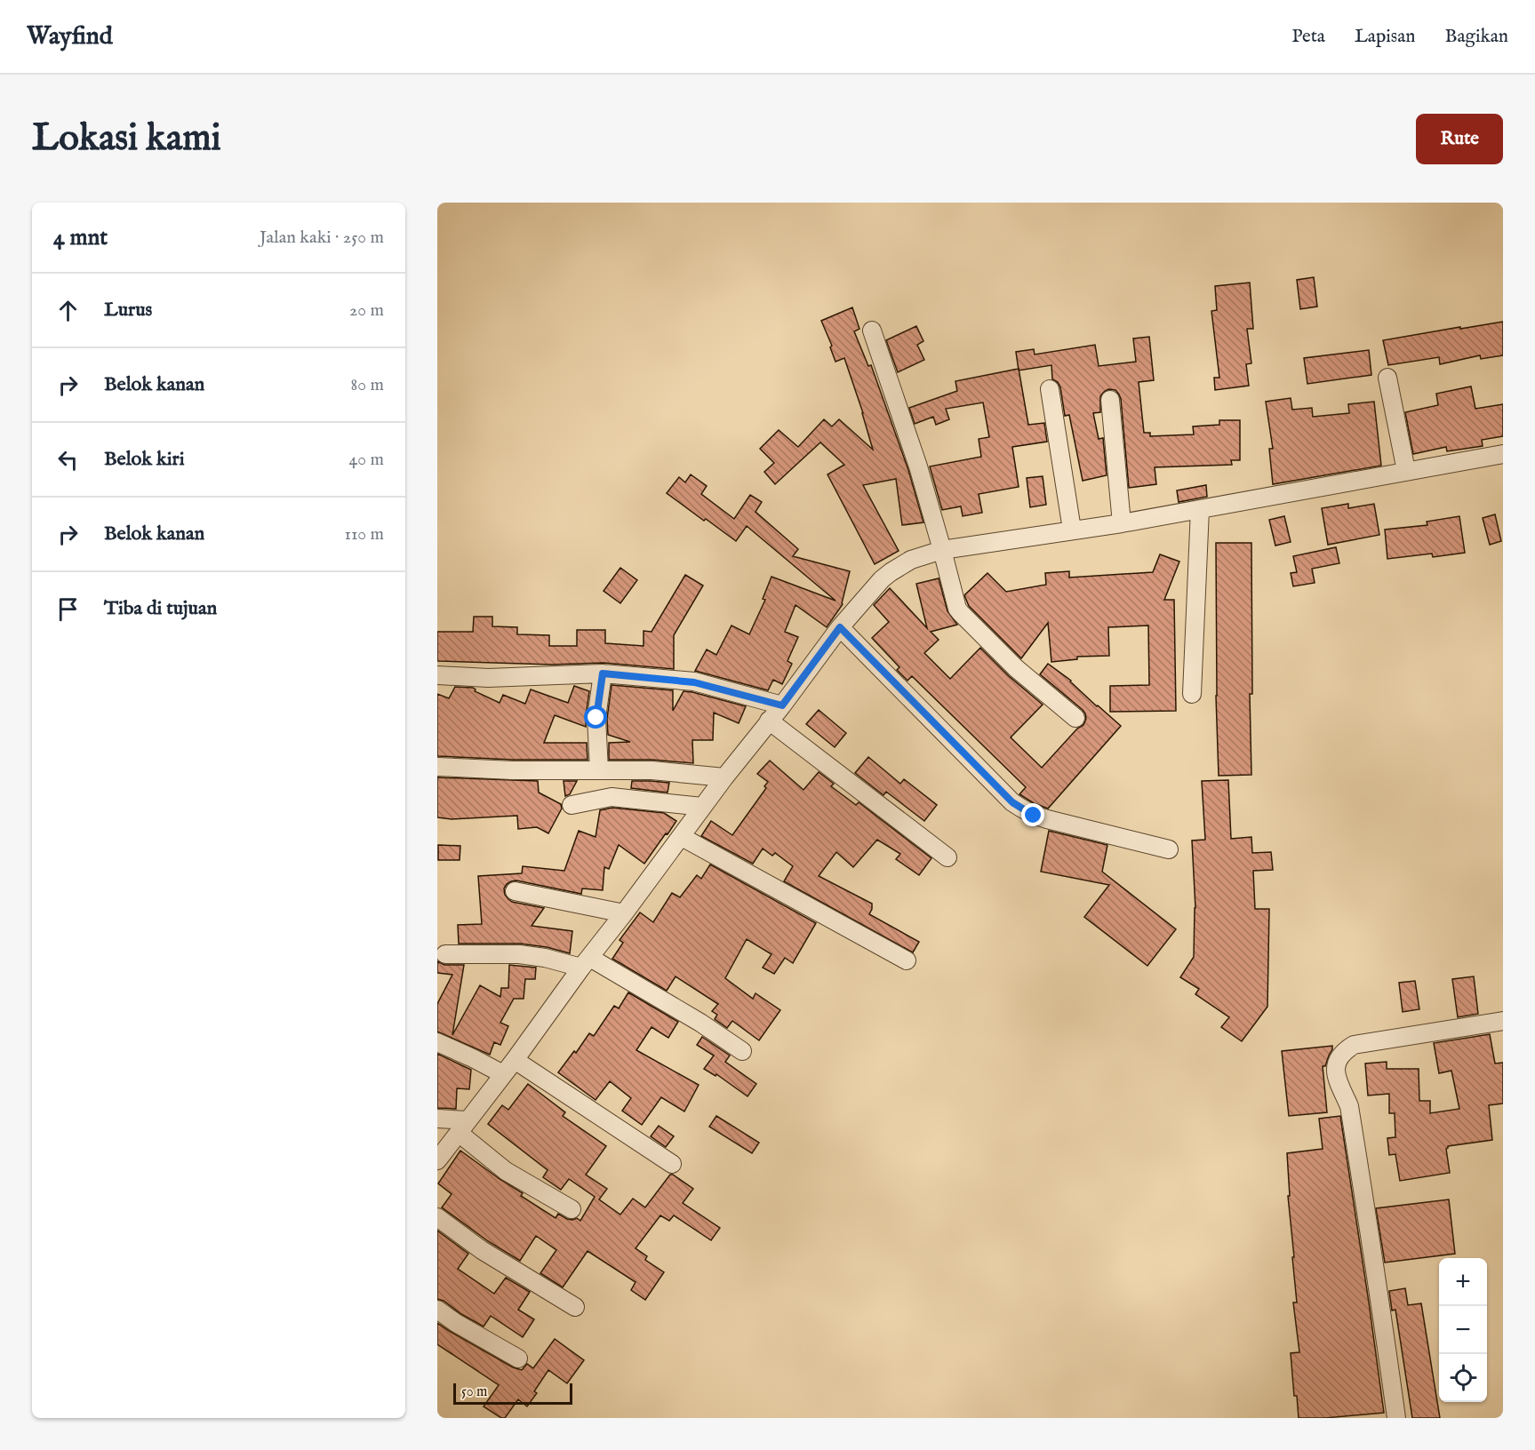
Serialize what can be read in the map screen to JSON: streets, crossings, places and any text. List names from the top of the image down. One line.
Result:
{"scale_bar":"50 m","page":{"header":"Wayfind","nav":["Peta","Lapisan","Bagikan"],"buttons":"Rute","title":"Lokasi kami","heading":["4 mnt","Jalan kaki · 250 m"],"list":[["Lurus","20 m"],["Belok kanan","80 m"],["Belok kiri","40 m"],["Belok kanan","110 m"],"Tiba di tujuan"],"map_buttons":["+","−"],"scale":"50 m"}}
